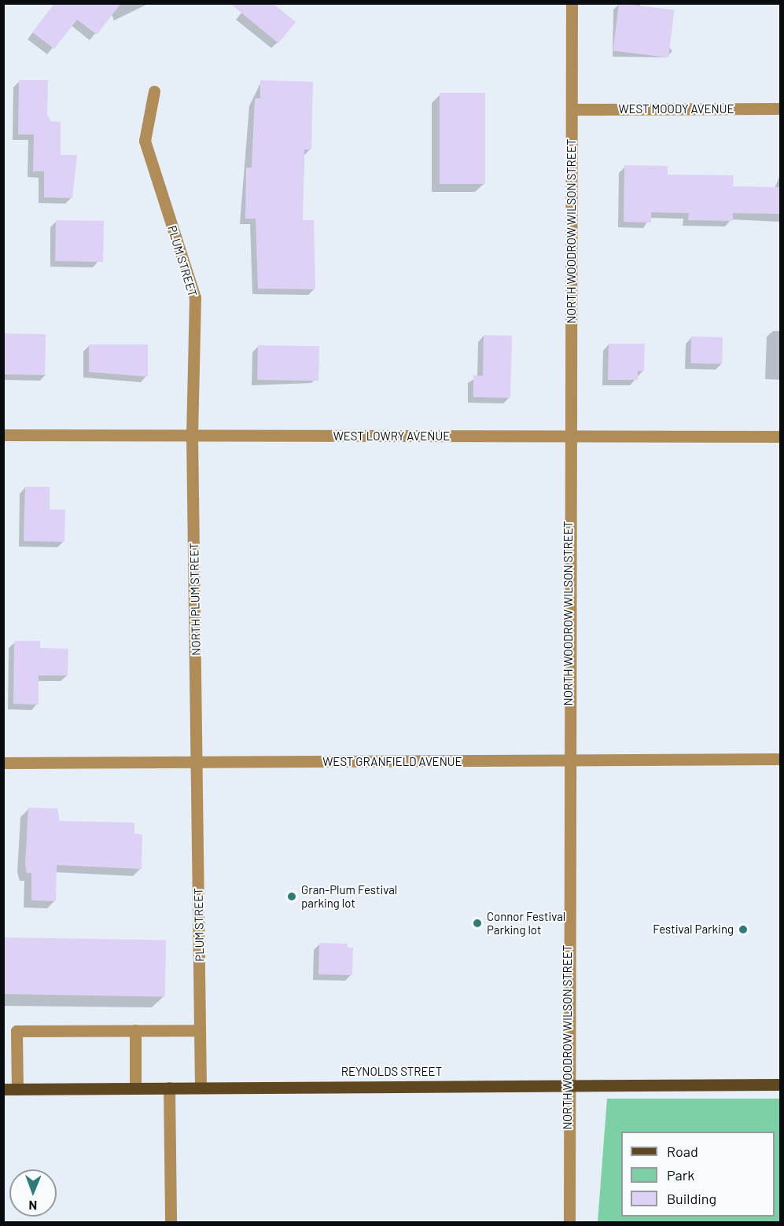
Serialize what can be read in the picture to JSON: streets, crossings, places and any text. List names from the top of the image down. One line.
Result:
{"streets":{"main road":["REYNOLDS STREET"],"street":["WEST MOODY AVENUE","NORTH WOODROW WILSON STREET","PLUM STREET","WEST LOWRY AVENUE","NORTH PLUM STREET","WEST GRANFIELD AVENUE"]},"crossings":[["WEST MOODY AVENUE","NORTH WOODROW WILSON STREET"],["NORTH WOODROW WILSON STREET","WEST LOWRY AVENUE"],["NORTH WOODROW WILSON STREET","WEST GRANFIELD AVENUE"],["NORTH WOODROW WILSON STREET","REYNOLDS STREET"],["PLUM STREET","WEST LOWRY AVENUE"],["PLUM STREET","NORTH PLUM STREET"],["PLUM STREET","WEST GRANFIELD AVENUE"],["PLUM STREET","REYNOLDS STREET"],["WEST LOWRY AVENUE","NORTH PLUM STREET"],["NORTH PLUM STREET","WEST GRANFIELD AVENUE"]],"places":["Gran-Plum Festival parking lot","Connor Festival Parking lot","Festival Parking"],"legend":["Road","Park","Building"],"north":"bottom"}
